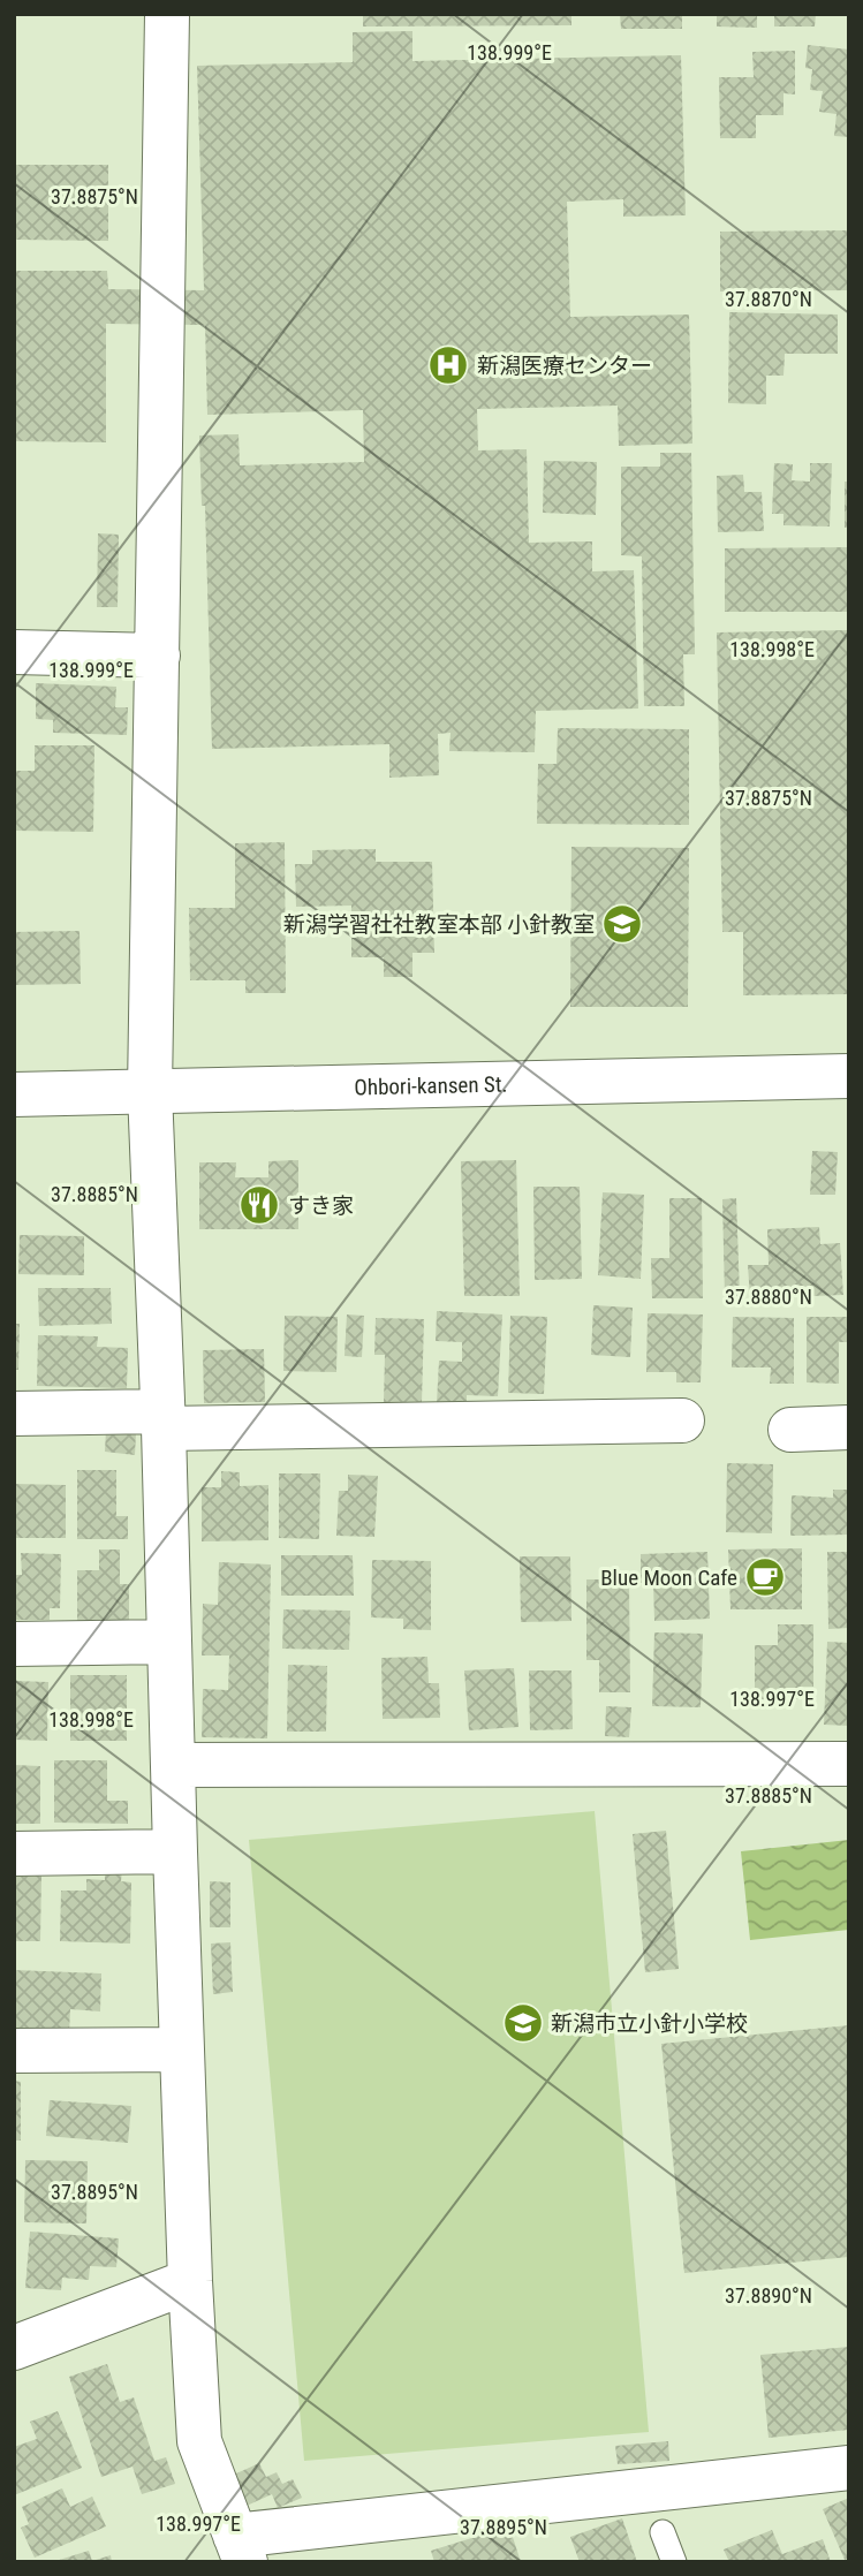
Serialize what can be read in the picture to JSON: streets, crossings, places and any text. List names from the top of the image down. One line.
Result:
{"streets":{"street":["Ohbori-kansen St."]},"places":{"hospital":["新潟医療センター"],"school or university":["新潟学習社社教室本部 小針教室","新潟市立小針小学校"],"restaurant":["すき家"],"cafe":["Blue Moon Cafe"]},"coordinates":["138.999°E","37.8875°N","37.8870°N","138.998°E","37.8885°N","37.8880°N","138.997°E","37.8895°N","37.8890°N"]}
